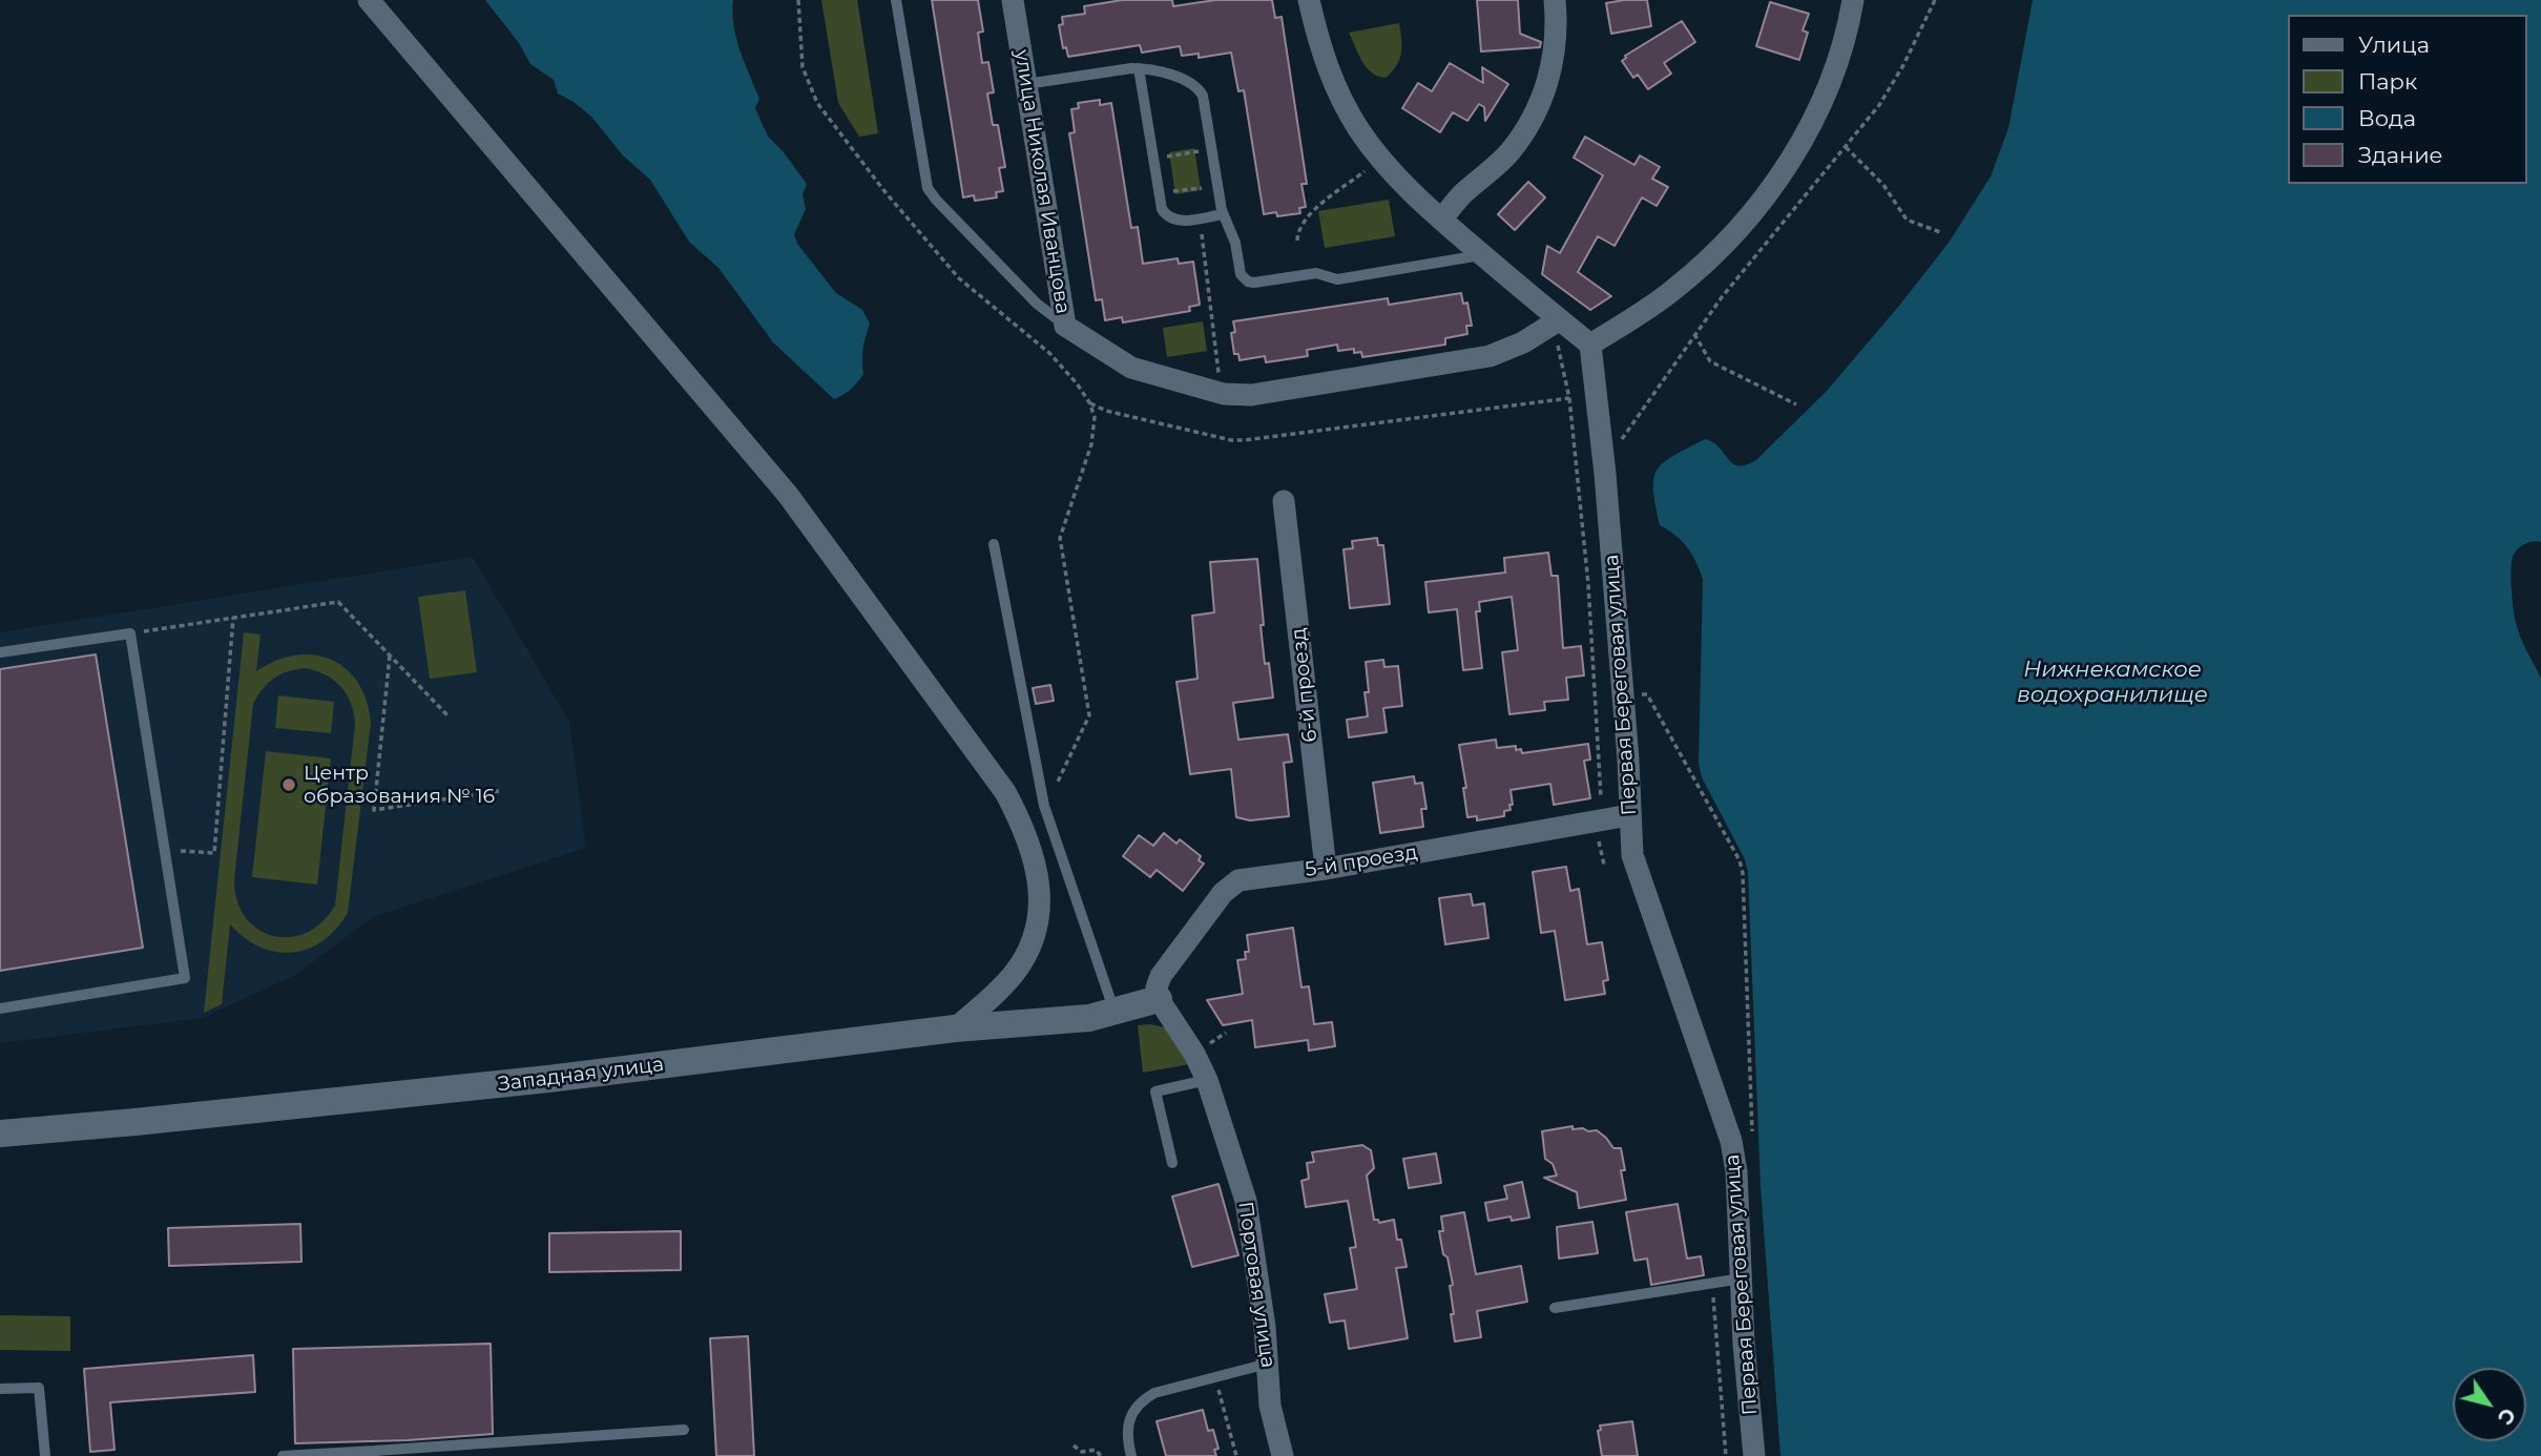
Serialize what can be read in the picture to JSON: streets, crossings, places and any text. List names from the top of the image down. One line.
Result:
{"streets":{"street":["улица Николая Иванцова","6-й проезд","Первая Береговая улица","5-й проезд","Западная улица","Портовая улица"]},"crossings":[["6-й проезд","5-й проезд"],["Первая Береговая улица","5-й проезд"],["5-й проезд","Западная улица"],["5-й проезд","Портовая улица"],["Западная улица","Портовая улица"]],"water":["Нижнекамское водохранилище"],"places":["Центр образования № 16"],"legend":["Улица","Парк","Вода","Здание"],"north":"bottom right"}
